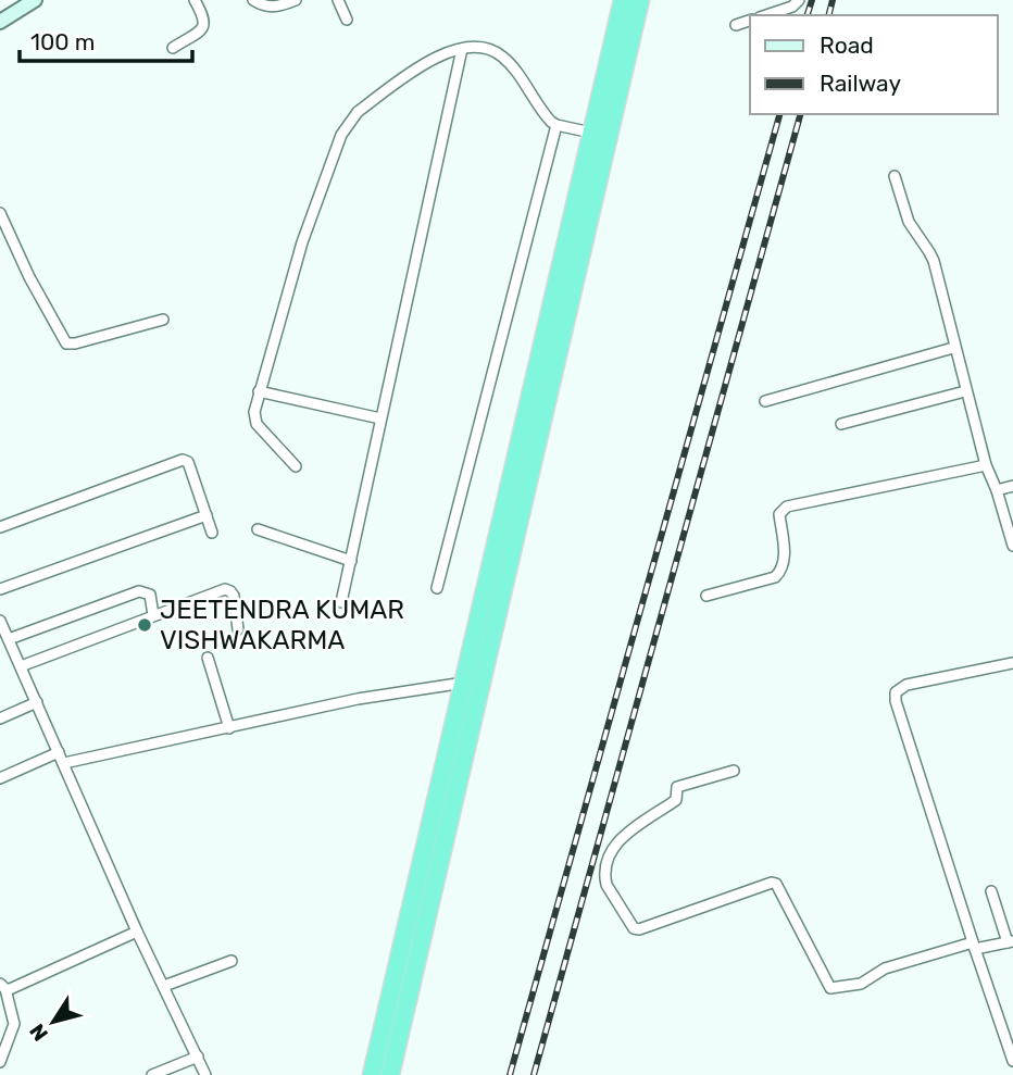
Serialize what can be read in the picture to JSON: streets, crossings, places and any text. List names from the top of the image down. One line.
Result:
{"places":["JEETENDRA KUMAR VISHWAKARMA"],"legend":["Road","Railway"],"scale_bar":"100 m","north":"bottom left"}
